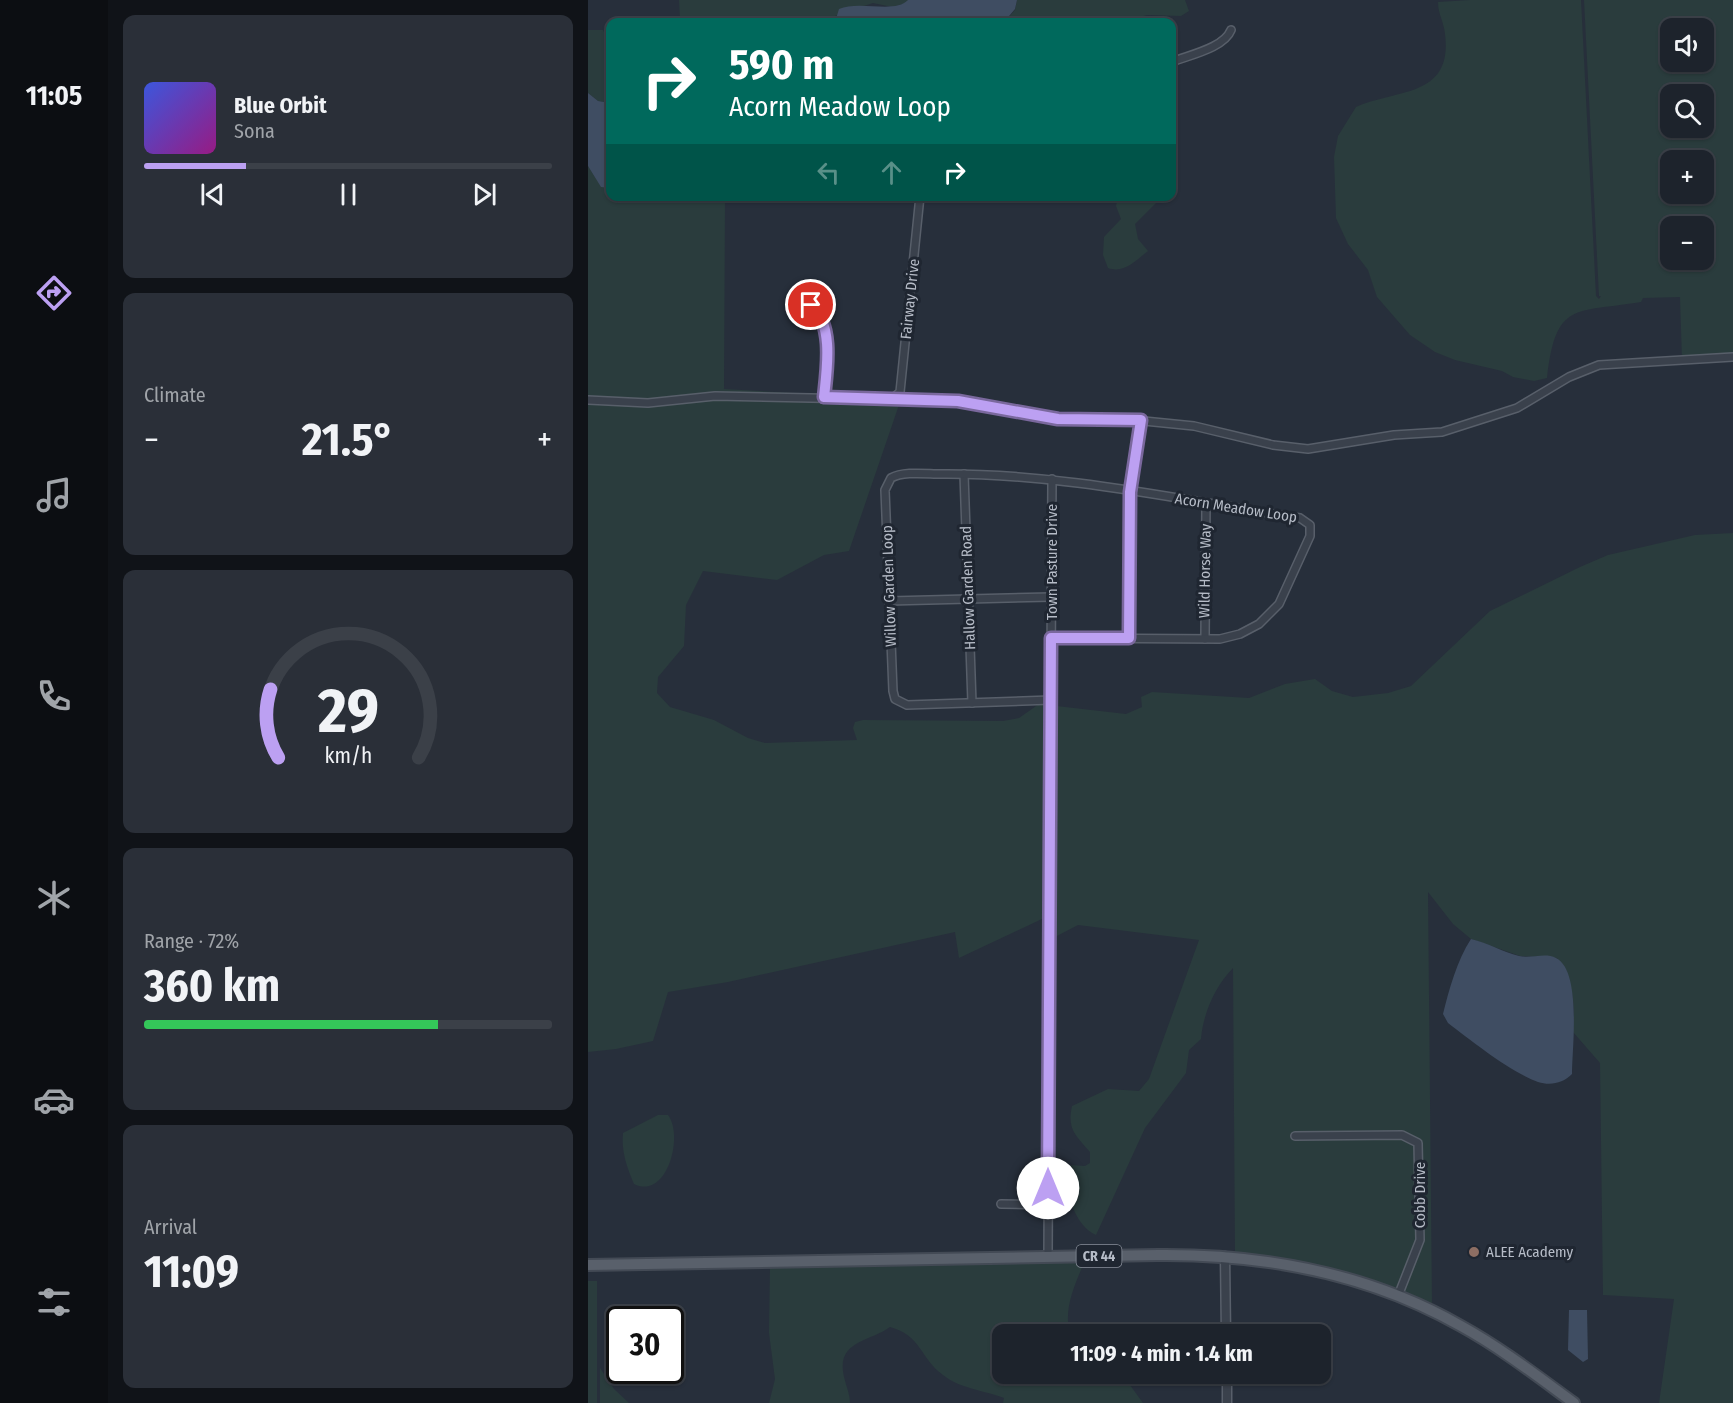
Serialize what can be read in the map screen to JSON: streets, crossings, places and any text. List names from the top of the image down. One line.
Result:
{"streets":{"main road":["CR 44"],"street":["Fairway Drive","Acorn Meadow Loop","Town Pasture Drive","Wild Horse Way","Willow Garden Loop","Hallow Garden Road","Cobb Drive"]},"crossings":[["Acorn Meadow Loop","Town Pasture Drive"],["Acorn Meadow Loop","Wild Horse Way"],["Acorn Meadow Loop","Willow Garden Loop"],["Town Pasture Drive","Willow Garden Loop"],["Town Pasture Drive","CR 44"],["Willow Garden Loop","Hallow Garden Road"],["Cobb Drive","CR 44"]],"places":["ALEE Academy"],"page":{"tabs":"11:05","map_buttons":["+","−"],"turn":["590 m","Acorn Meadow Loop"],"song":["Blue Orbit","Sona"],"tile":["Climate",["Range · 72%","360 km"],["Arrival","11:09"]],"heat":["−","21.5°","+"],"limit":"30","trip":"11:09 · 4 min · 1.4 km","gauge":["29","km/h"]}}
